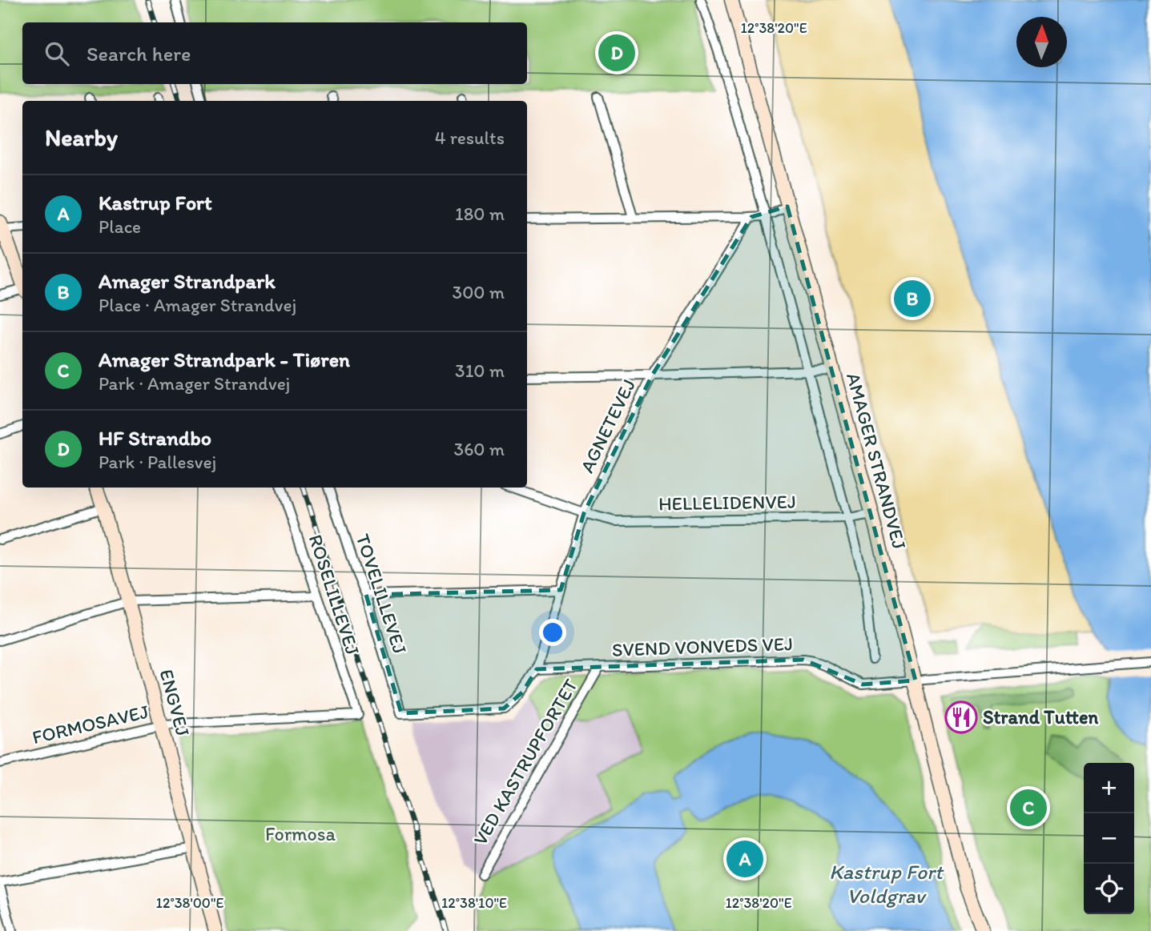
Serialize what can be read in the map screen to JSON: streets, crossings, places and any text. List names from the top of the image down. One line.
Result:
{"streets":{"street":["AGNETEVEJ","AMAGER STRANDVEJ","HELLELIDENVEJ","TOVELILLEVEJ","ROSELILLEVEJ","SVEND VONVEDS VEJ","ENGVEJ","FORMOSAVEJ","VED KASTRUPFORTET"]},"crossings":[["AGNETEVEJ","HELLELIDENVEJ"],["AGNETEVEJ","TOVELILLEVEJ"],["AGNETEVEJ","SVEND VONVEDS VEJ"],["AMAGER STRANDVEJ","HELLELIDENVEJ"],["AMAGER STRANDVEJ","SVEND VONVEDS VEJ"],["TOVELILLEVEJ","SVEND VONVEDS VEJ"],["ROSELILLEVEJ","FORMOSAVEJ"],["SVEND VONVEDS VEJ","VED KASTRUPFORTET"],["ENGVEJ","FORMOSAVEJ"]],"water":["Kastrup Fort Voldgrav"],"parks":["Formosa"],"places":{"restaurant":["Strand Tutten"]},"north":"top","page":{"search":"Search here","pins":["D","B","C","A"],"heading":["Nearby","4 results"],"list":[{"mark":"A","name":"Kastrup Fort","note":"Place","value":"180 m"},{"mark":"B","name":"Amager Strandpark","note":"Place · Amager Strandvej","value":"300 m"},{"mark":"C","name":"Amager Strandpark - Tiøren","note":"Park · Amager Strandvej","value":"310 m"},{"mark":"D","name":"HF Strandbo","note":"Park · Pallesvej","value":"360 m"}],"map_buttons":["+","−"]},"coordinates":["12°38'20\"E","12°38'00\"E","12°38'10\"E"]}
